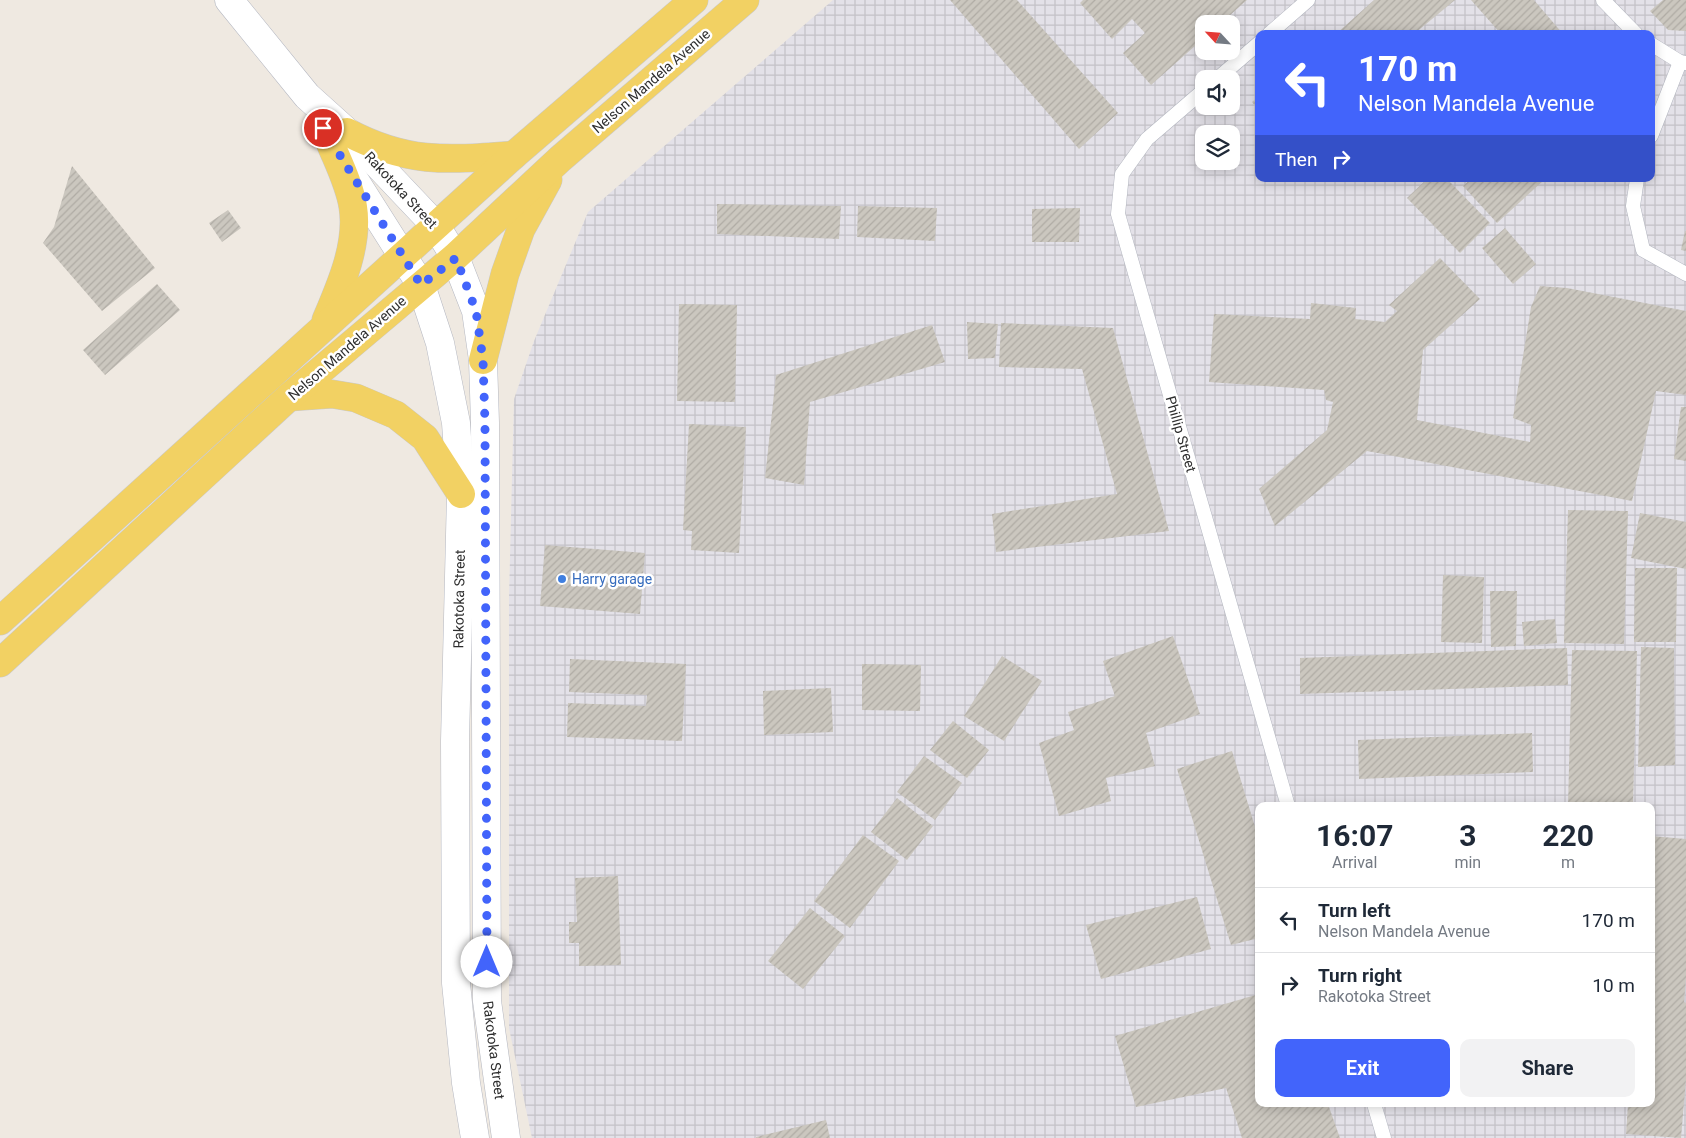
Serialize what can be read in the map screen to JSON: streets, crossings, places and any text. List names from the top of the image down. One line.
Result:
{"streets":{"main road":["Nelson Mandela Avenue"],"street":["Rakotoka Street"],"lane":["Phillip Street"]},"crossings":[["Nelson Mandela Avenue","Rakotoka Street"]],"places":["Harry garage"],"north":"top left","page":{"turn":["170 m","Nelson Mandela Avenue"],"then":"Then","eta":["16:07","Arrival","3","min","220","m"],"list":[{"name":"Turn left","note":"Nelson Mandela Avenue","value":"170 m"},{"name":"Turn right","note":"Rakotoka Street","value":"10 m"}],"buttons":["Exit","Share"]}}
